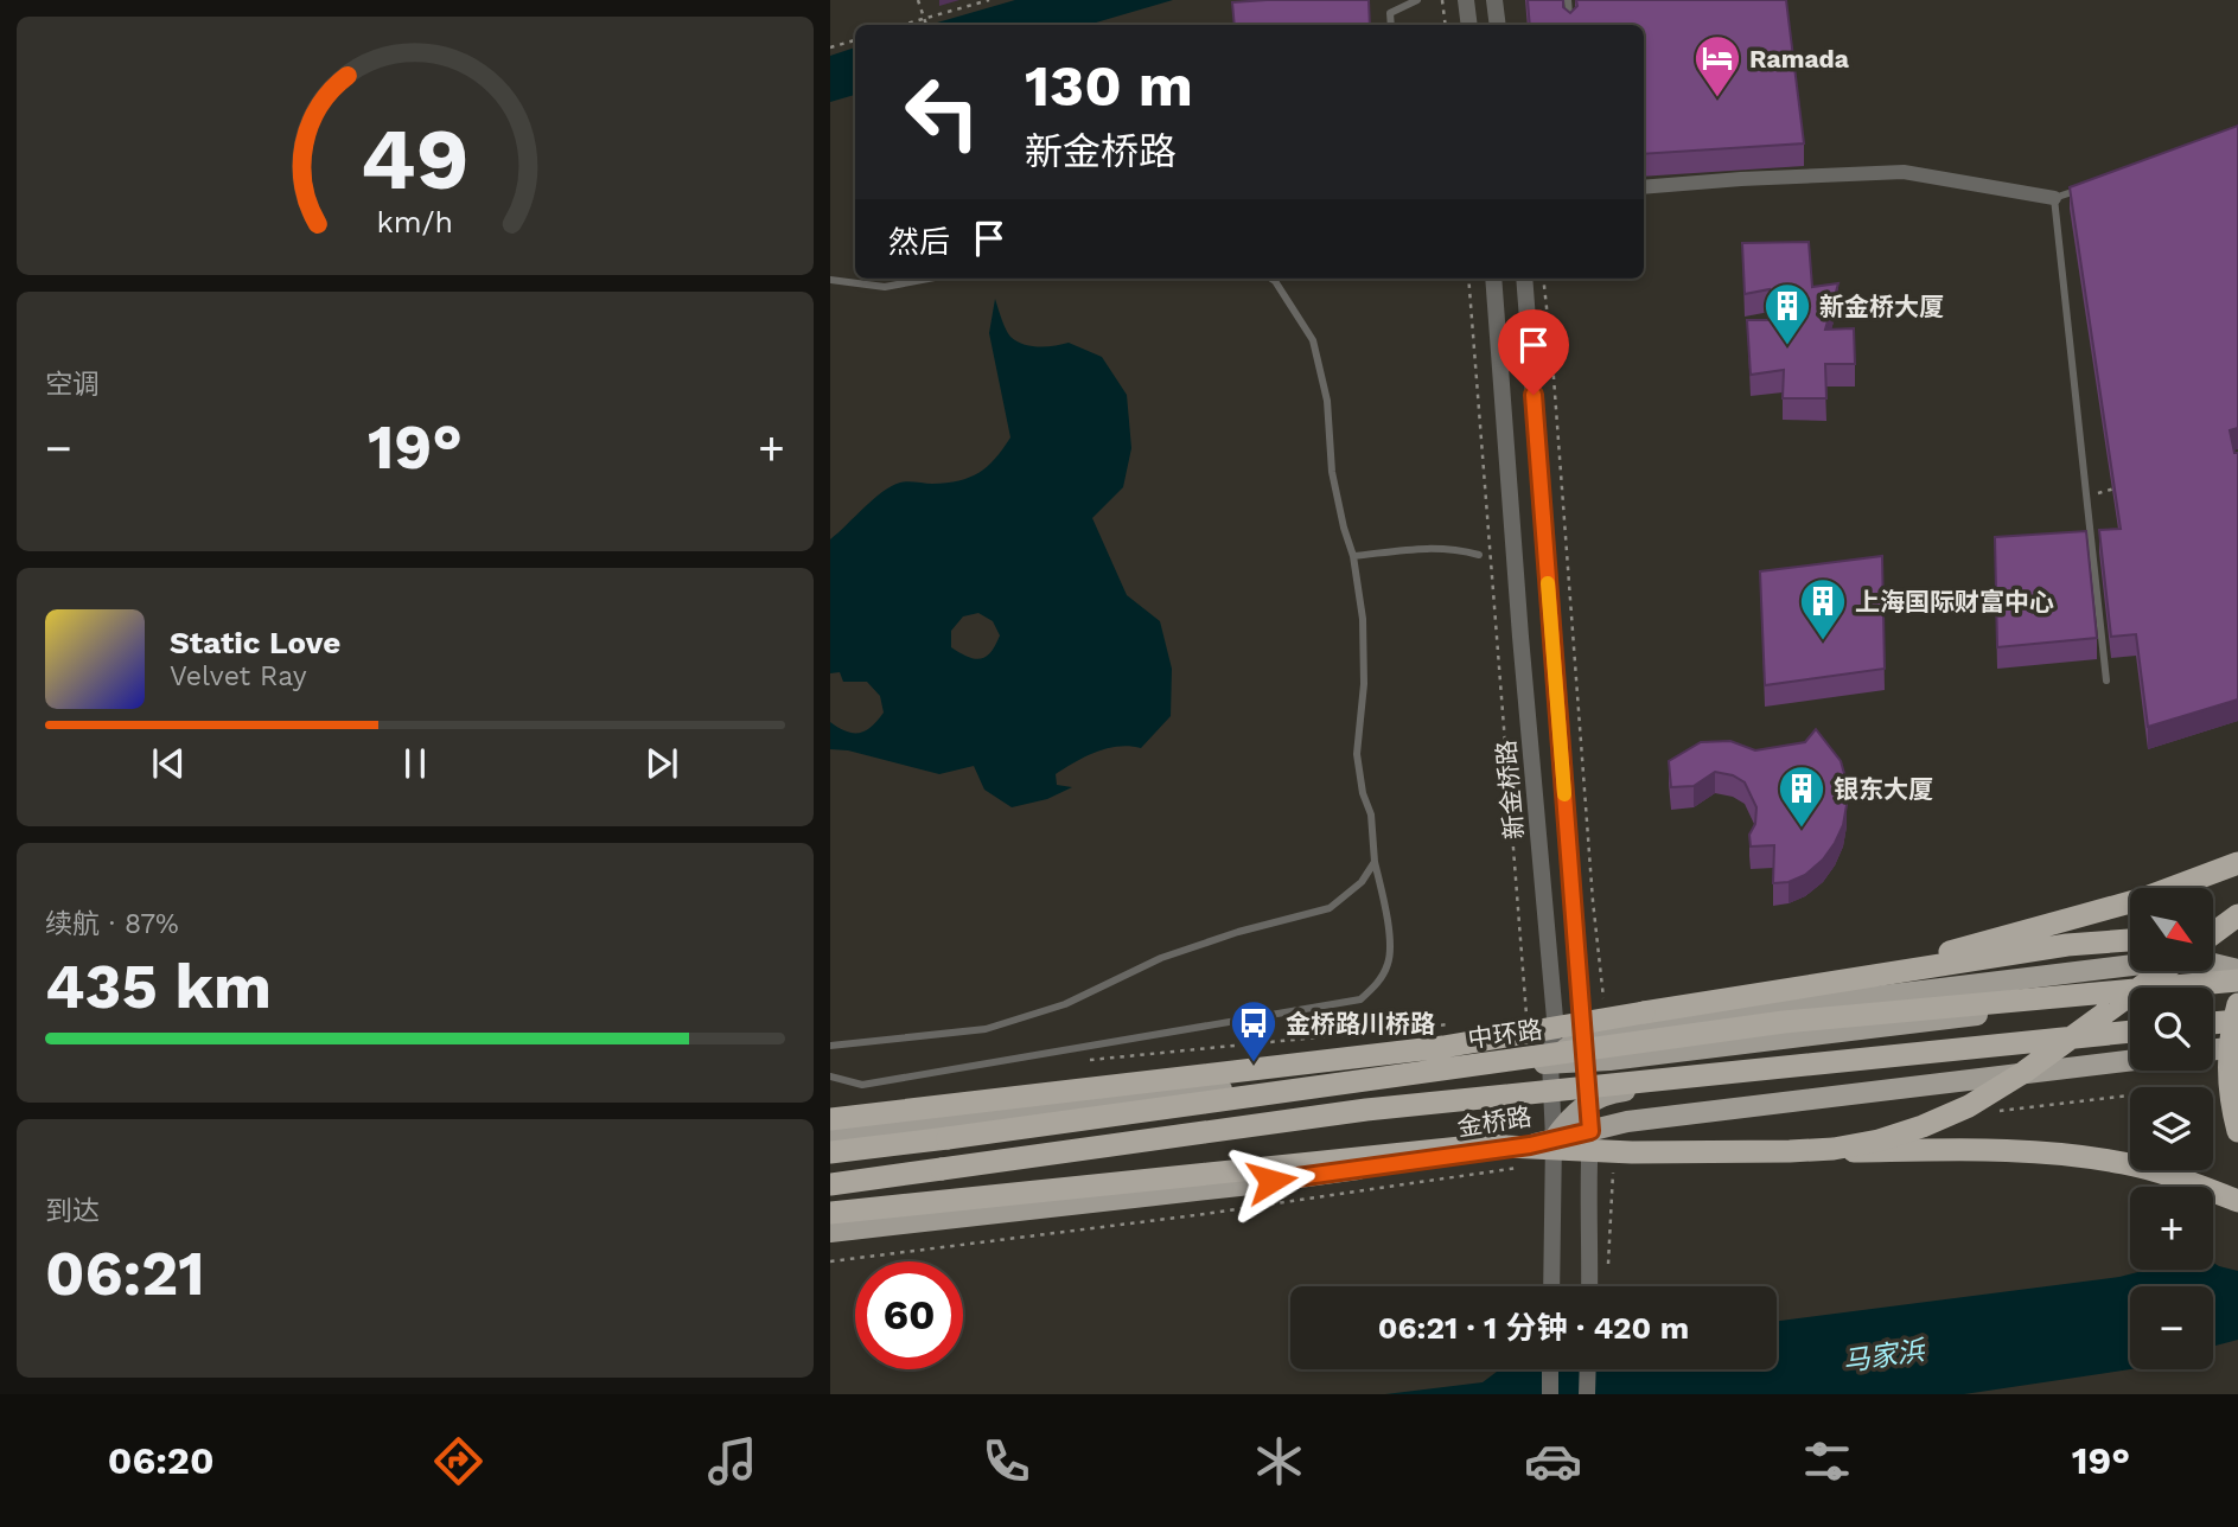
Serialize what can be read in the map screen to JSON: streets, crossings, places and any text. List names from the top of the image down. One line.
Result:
{"streets":{"highway":["中环路"],"main road":["金桥路"],"street":["新金桥路"]},"crossings":[["新金桥路","金桥路"],["中环路","金桥路"]],"water":["马家浜"],"places":{"hotel":["Ramada"],"building":["新金桥大厦","上海国际财富中心","银东大厦"],"bus stop":["金桥路川桥路"]},"north":"bottom right","page":{"turn":["130 m","新金桥路"],"then":"然后","tile":["空调",["续航 · 87%","435 km"],["到达","06:21"]],"heat":["−","19°","+"],"song":["Static Love","Velvet Ray"],"map_buttons":["+","−"],"limit":"60","trip":"06:21 · 1 分钟 · 420 m","tabs":["06:20","19°"],"gauge":["49","km/h"]}}
